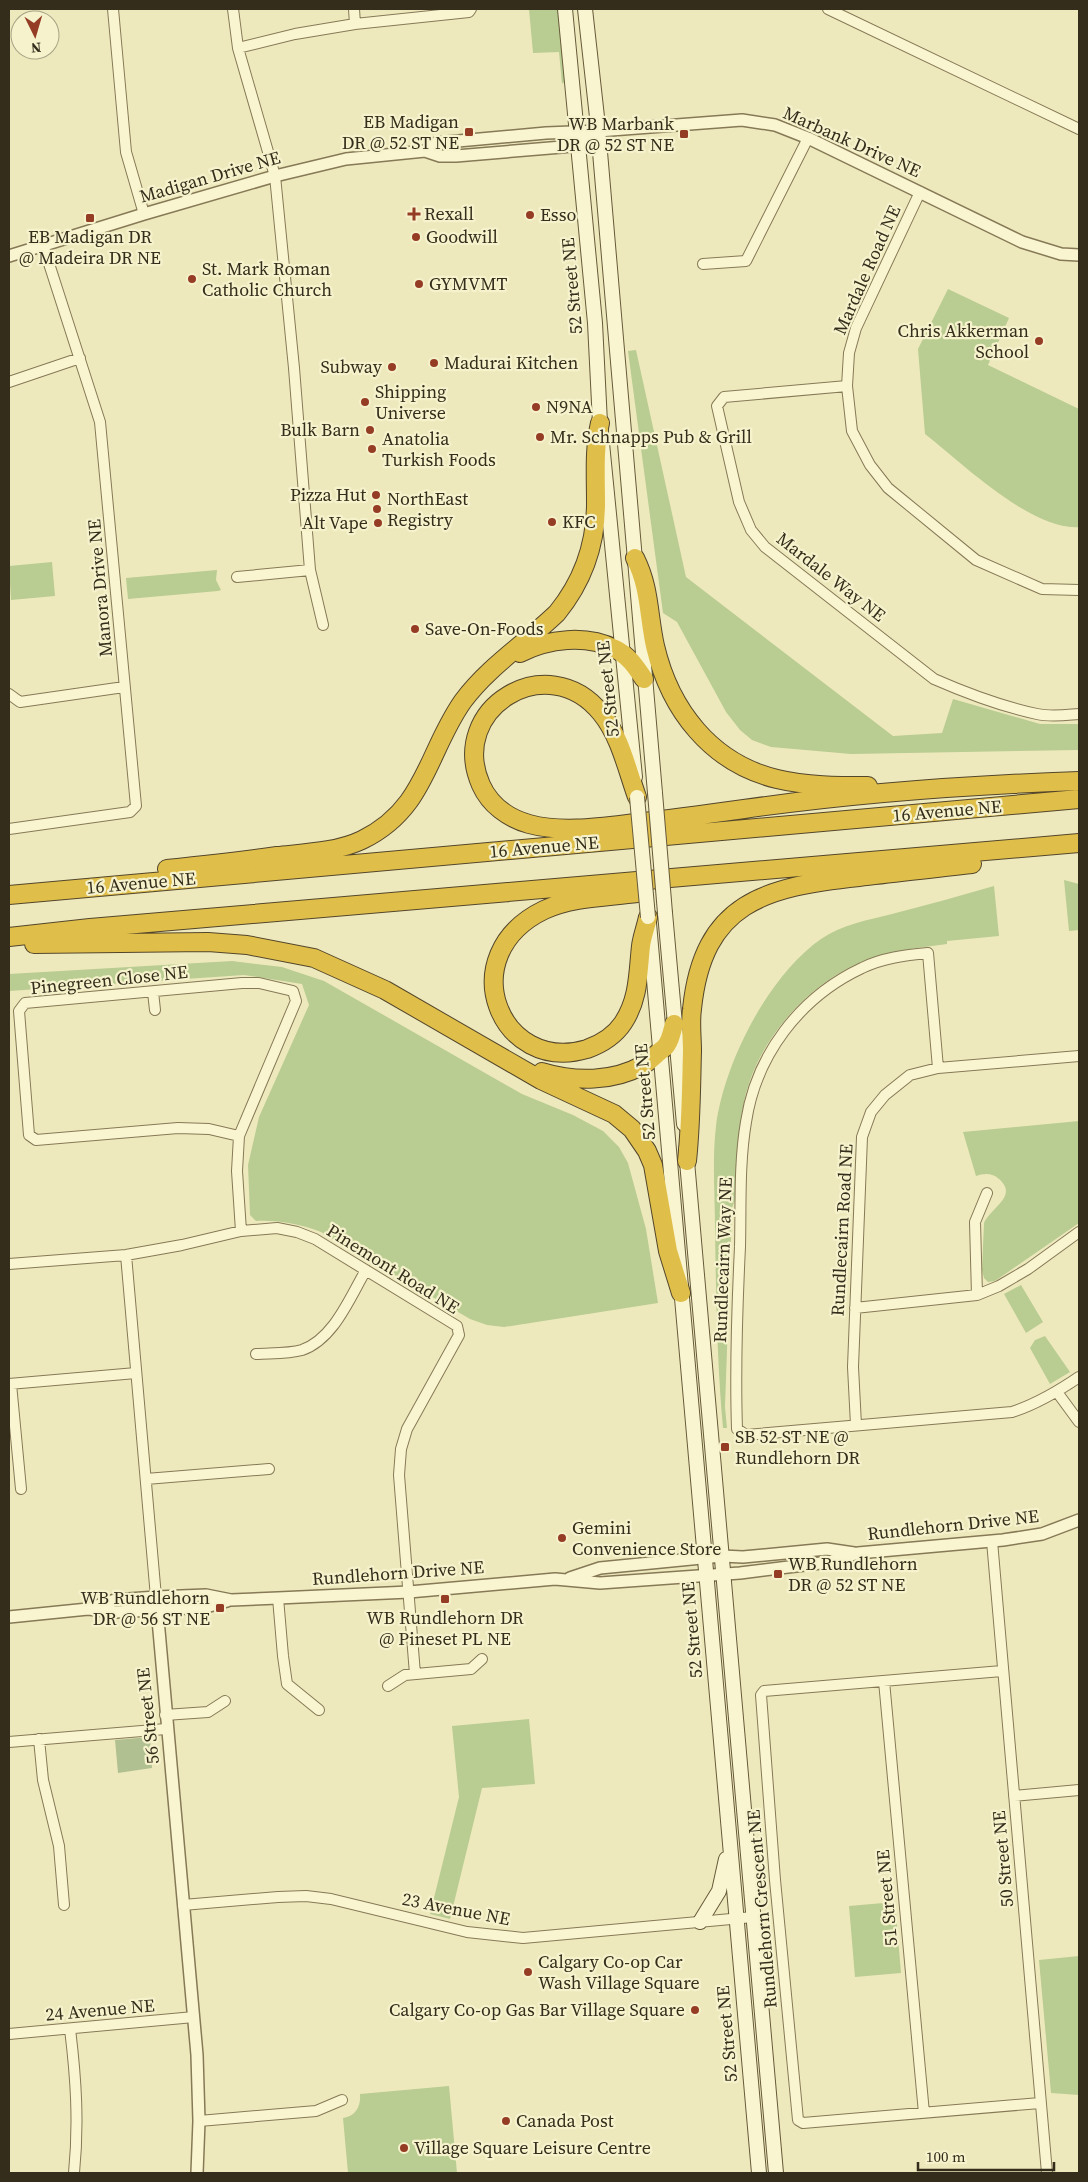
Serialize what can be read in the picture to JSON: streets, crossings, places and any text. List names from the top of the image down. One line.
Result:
{"streets":{"highway":["16 Avenue NE"],"main road":["52 Street NE"],"street":["Marbank Drive NE","Madigan Drive NE","Mardale Road NE","Mardale Way NE","Manora Drive NE","Pinegreen Close NE","Rundlecairn Road NE","Rundlecairn Way NE","Pinemont Road NE","Rundlehorn Drive NE","56 Street NE","50 Street NE","51 Street NE","23 Avenue NE","Rundlehorn Crescent NE","24 Avenue NE"]},"crossings":[["Marbank Drive NE","Madigan Drive NE"],["Marbank Drive NE","Mardale Road NE"],["Marbank Drive NE","52 Street NE"],["Madigan Drive NE","52 Street NE"],["Madigan Drive NE","Manora Drive NE"],["Mardale Road NE","Mardale Way NE"],["52 Street NE","Rundlehorn Drive NE"],["52 Street NE","23 Avenue NE"],["Pinegreen Close NE","Pinemont Road NE"],["Rundlecairn Road NE","Rundlecairn Way NE"],["Pinemont Road NE","Rundlehorn Drive NE"],["Pinemont Road NE","56 Street NE"],["Rundlehorn Drive NE","56 Street NE"],["Rundlehorn Drive NE","50 Street NE"],["56 Street NE","23 Avenue NE"],["56 Street NE","24 Avenue NE"],["50 Street NE","Rundlehorn Crescent NE"],["51 Street NE","Rundlehorn Crescent NE"]],"places":{"transit":["EB Madigan DR @ 52 ST NE","WB Marbank DR @ 52 ST NE","EB Madigan DR @ Madeira DR NE","SB 52 ST NE @ Rundlehorn DR","WB Rundlehorn DR @ 52 ST NE","WB Rundlehorn DR @ Pineset PL NE","WB Rundlehorn DR @ 56 ST NE"],"health":["Rexall"],"other":["Esso","Goodwill","St. Mark Roman Catholic Church","GYMVMT","Chris Akkerman School","Madurai Kitchen","Subway","Shipping Universe","N9NA","Bulk Barn","Mr. Schnapps Pub & Grill","Anatolia Turkish Foods","Pizza Hut","NorthEast Registry","KFC","Alt Vape","Save-On-Foods","Gemini Convenience Store","Calgary Co-op Car Wash Village Square","Calgary Co-op Gas Bar Village Square","Canada Post","Village Square Leisure Centre"]},"scale_bar":"100 m","north":"bottom"}
